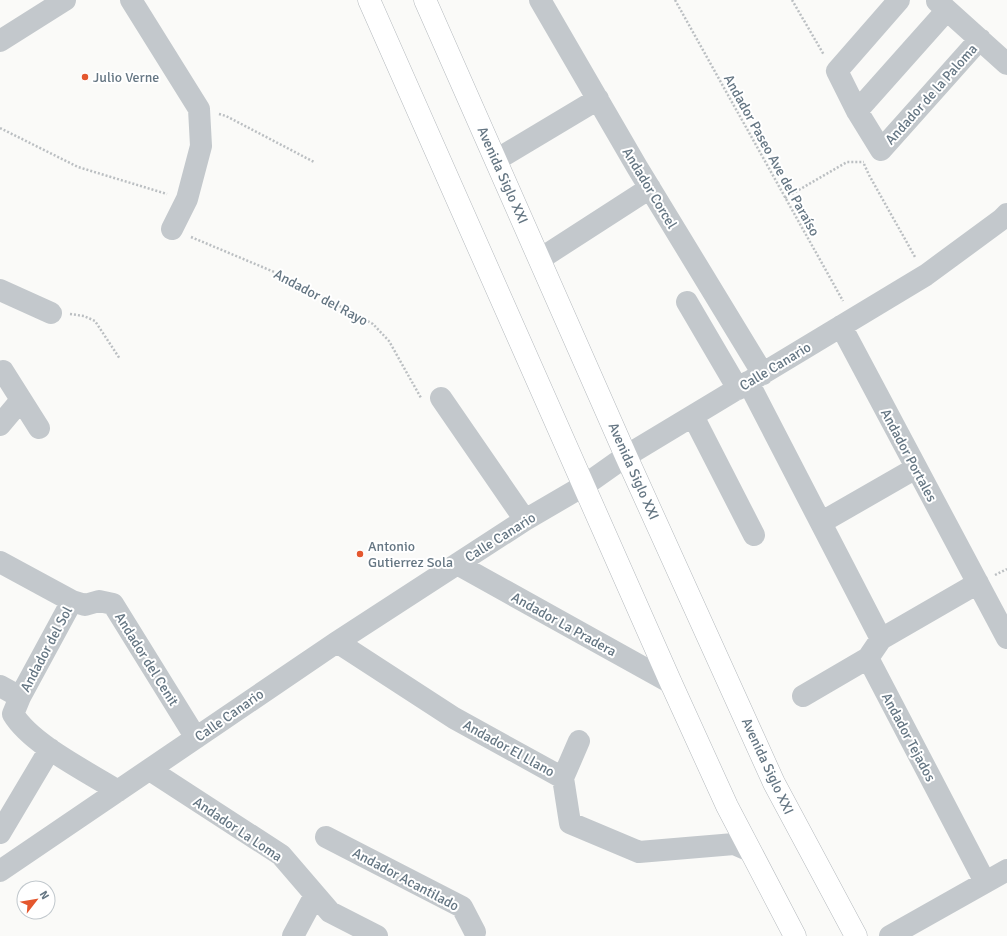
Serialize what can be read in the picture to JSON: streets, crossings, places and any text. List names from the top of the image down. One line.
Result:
{"streets":{"highway":["Avenida Siglo XXI"],"street":["Andador de la Paloma","Andador Corcel","Calle Canario","Andador Portales","Andador La Pradera","Andador del Sol","Andador del Cenit","Andador Tejados","Andador El Llano","Andador La Loma","Andador Acantilado"],"path":["Andador Paseo Ave del Paraíso","Andador del Rayo"]},"crossings":[["Andador Paseo Ave del Paraíso","Calle Canario"],["Andador Paseo Ave del Paraíso","Andador Portales"],["Avenida Siglo XXI","Calle Canario"],["Andador Corcel","Calle Canario"],["Calle Canario","Andador Portales"],["Calle Canario","Andador La Pradera"],["Calle Canario","Andador del Cenit"],["Calle Canario","Andador El Llano"],["Calle Canario","Andador La Loma"],["Andador del Sol","Andador del Cenit"]],"places":["Julio Verne","Antonio Gutierrez Sola"],"north":"top right"}
